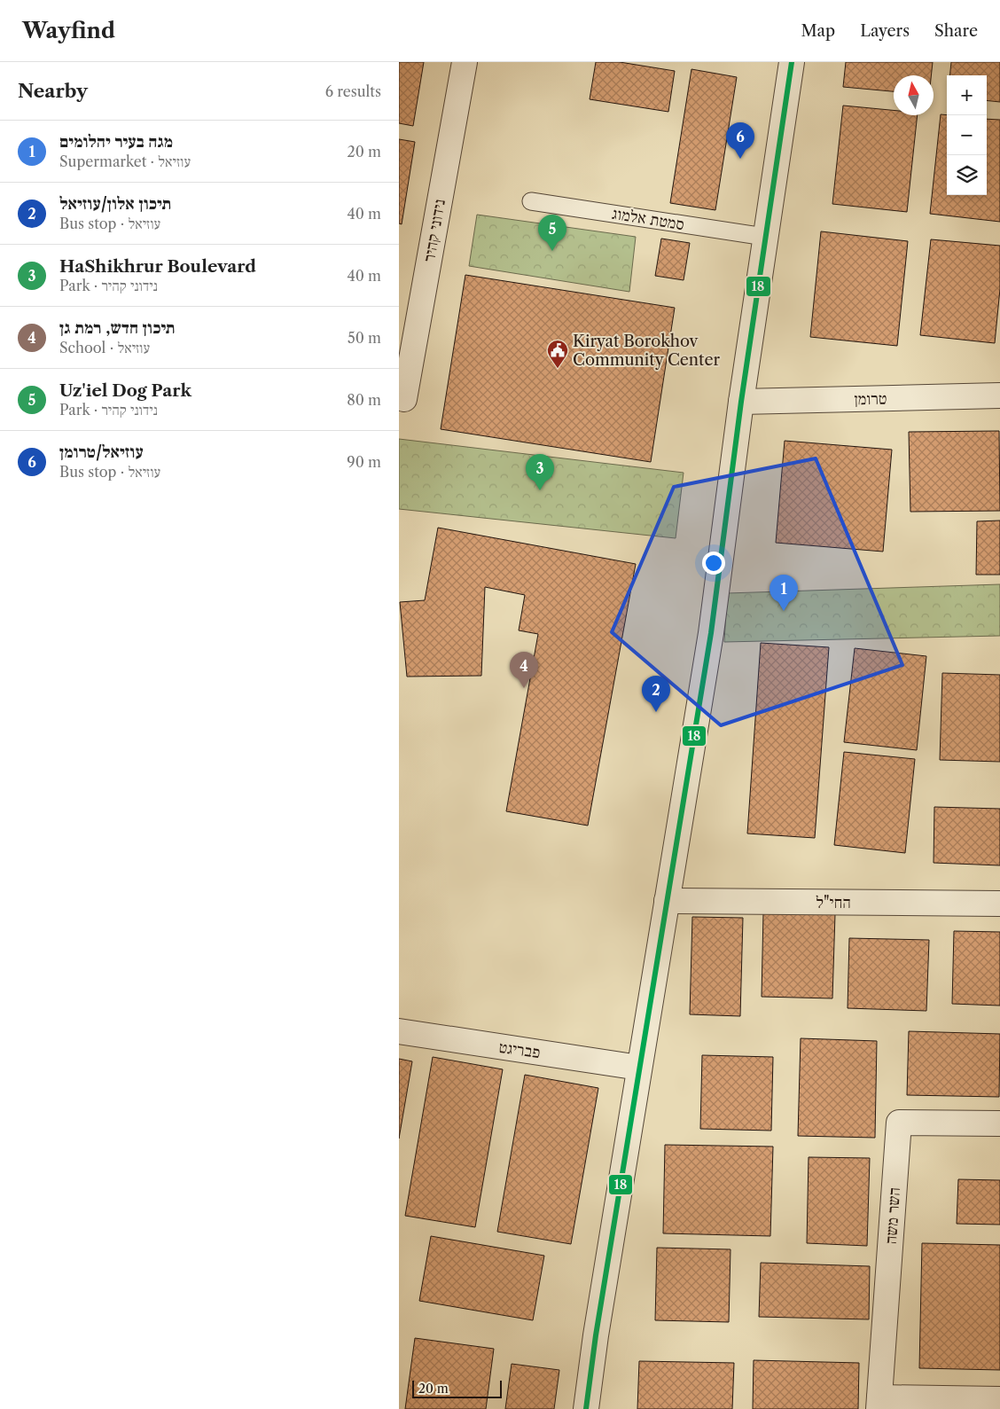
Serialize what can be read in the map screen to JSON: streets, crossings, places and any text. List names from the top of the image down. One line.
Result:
{"streets":{"street":["נידוני קהיר","טרומן","החי\"ל","פבריגט","השר משה"],"lane":["סמטת אלמוג"]},"places":{"public building":["Kiryat Borokhov Community Center"]},"lines":["transit line 18"],"scale_bar":"20 m","north":"top","page":{"header":"Wayfind","nav":["Map","Layers","Share"],"heading":["Nearby","6 results"],"map_buttons":["+","−"],"list":[{"mark":"1","name":"מגה בעיר יהלומים","note":"Supermarket · עוזיאל","value":"20 m"},{"mark":"2","name":"תיכון אלון/עוזיאל","note":"Bus stop · עוזיאל","value":"40 m"},{"mark":"3","name":"HaShikhrur Boulevard","note":"Park · נידוני קהיר","value":"40 m"},{"mark":"4","name":"תיכון חדש, רמת גן","note":"School · עוזיאל","value":"50 m"},{"mark":"5","name":"Uz'iel Dog Park","note":"Park · נידוני קהיר","value":"80 m"},{"mark":"6","name":"עוזיאל/טרומן","note":"Bus stop · עוזיאל","value":"90 m"}],"pins":["6","5","3","1","4","2"],"scale":"20 m"}}
